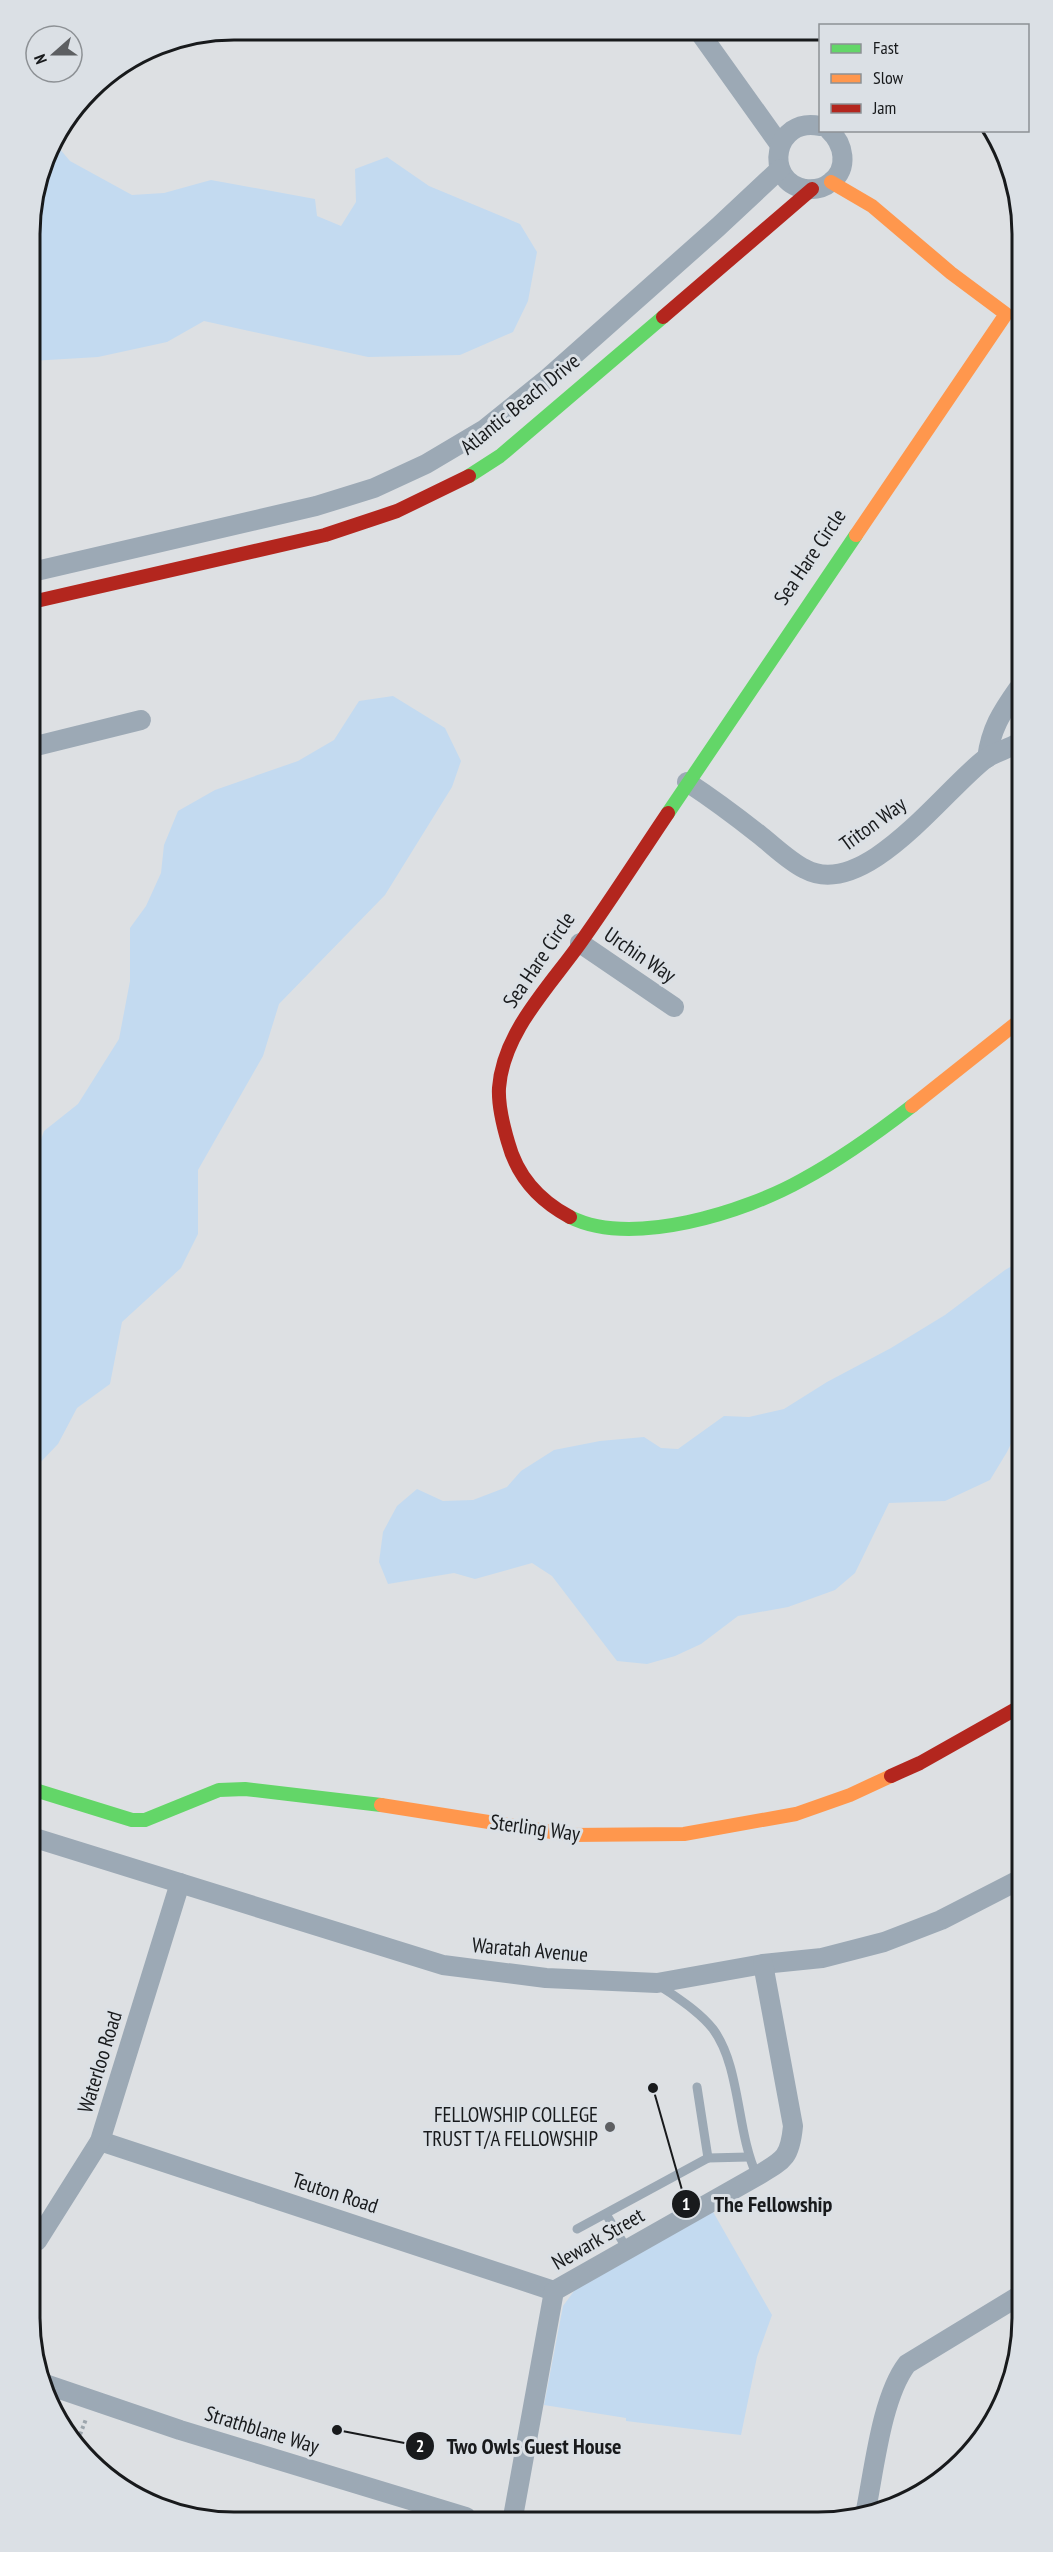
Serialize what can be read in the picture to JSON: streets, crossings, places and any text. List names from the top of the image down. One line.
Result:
{"streets":{"street":["Atlantic Beach Drive","Sea Hare Circle","Triton Way","Urchin Way","Sterling Way","Waratah Avenue","Waterloo Road","Teuton Road","Newark Street","Strathblane Way"]},"crossings":[["Sea Hare Circle","Triton Way"],["Sea Hare Circle","Urchin Way"],["Waratah Avenue","Waterloo Road"],["Waratah Avenue","Newark Street"],["Waterloo Road","Teuton Road"],["Teuton Road","Newark Street"]],"places":["The Fellowship","FELLOWSHIP COLLEGE TRUST T/A FELLOWSHIP","Two Owls Guest House"],"legend":["Fast","Slow","Jam"],"north":"left"}
